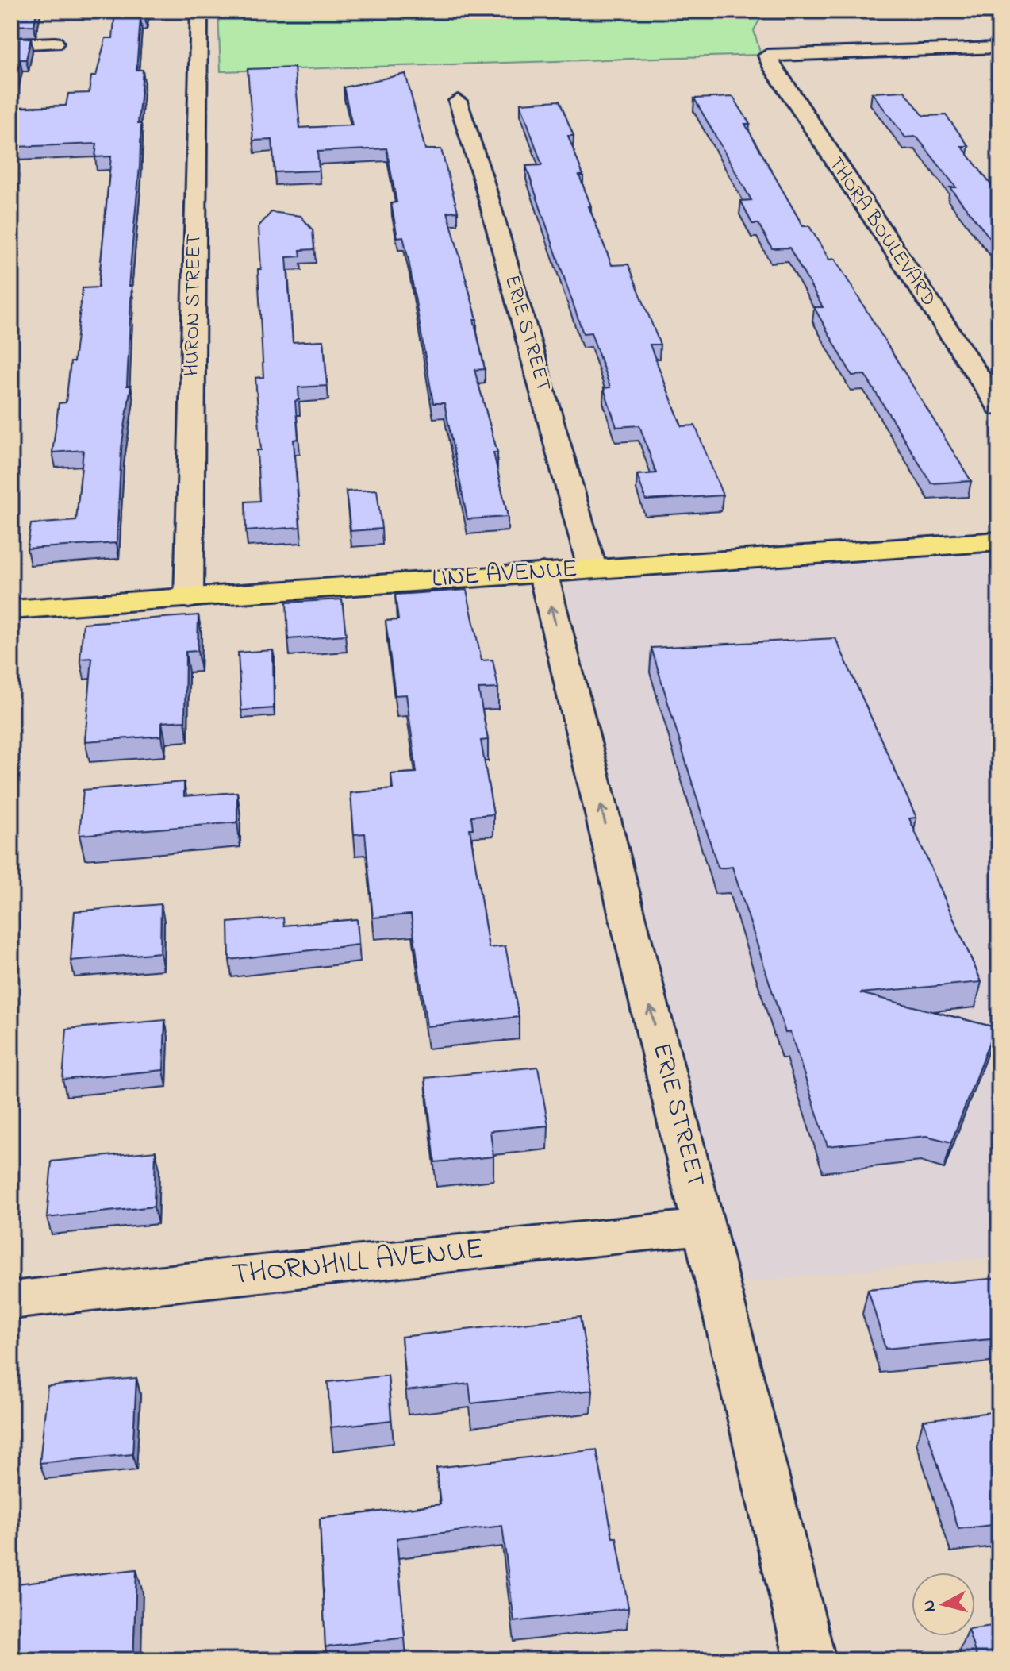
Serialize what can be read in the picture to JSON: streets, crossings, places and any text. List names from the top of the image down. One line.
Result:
{"streets":{"main road":["LINE AVENUE"],"street":["THORA BOULEVARD","HURON STREET","ERIE STREET","THORNHILL AVENUE"]},"crossings":[["HURON STREET","LINE AVENUE"],["ERIE STREET","LINE AVENUE"],["ERIE STREET","THORNHILL AVENUE"]],"one_way":["ERIE STREET"],"north":"left"}
